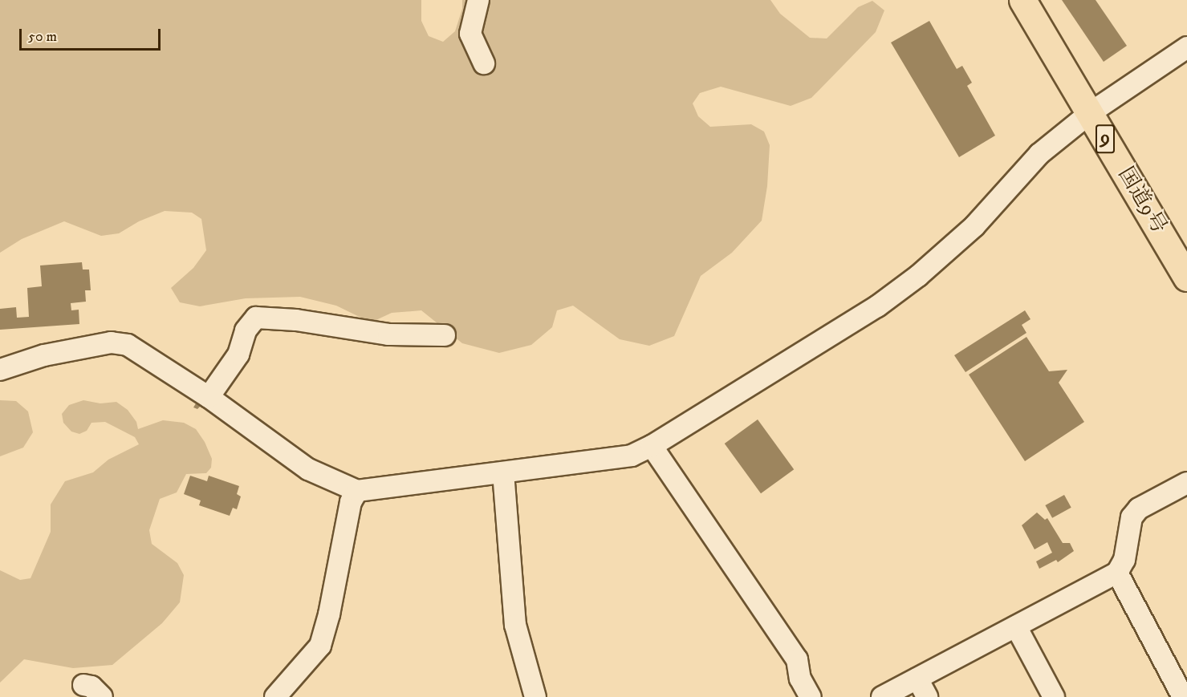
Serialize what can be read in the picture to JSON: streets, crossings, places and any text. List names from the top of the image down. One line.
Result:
{"streets":{"highway":["9","国道9号"]},"scale_bar":"50 m"}
